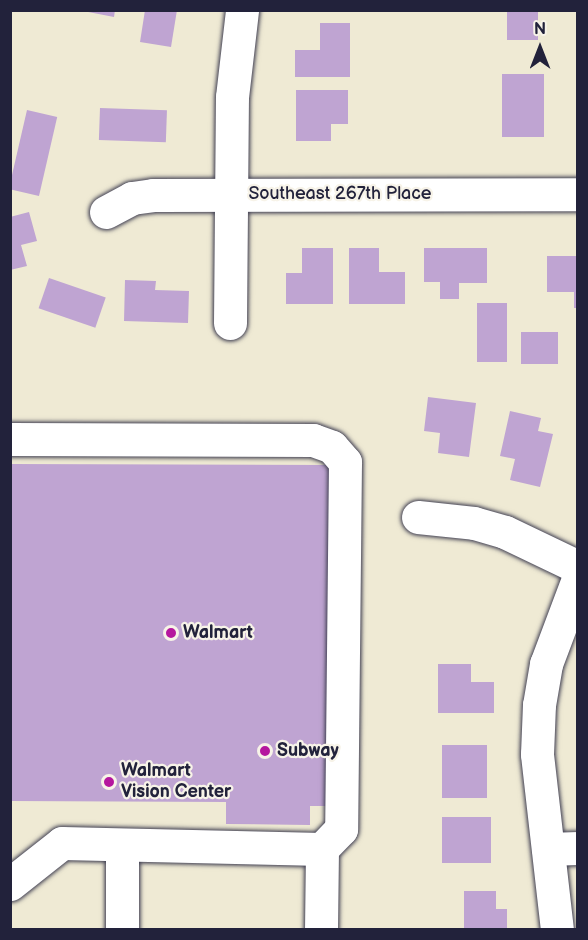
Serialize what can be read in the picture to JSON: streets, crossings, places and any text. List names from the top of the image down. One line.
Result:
{"streets":{"street":["Southeast 267th Place"]},"places":["Walmart","Subway","Walmart Vision Center"],"north":"top"}
